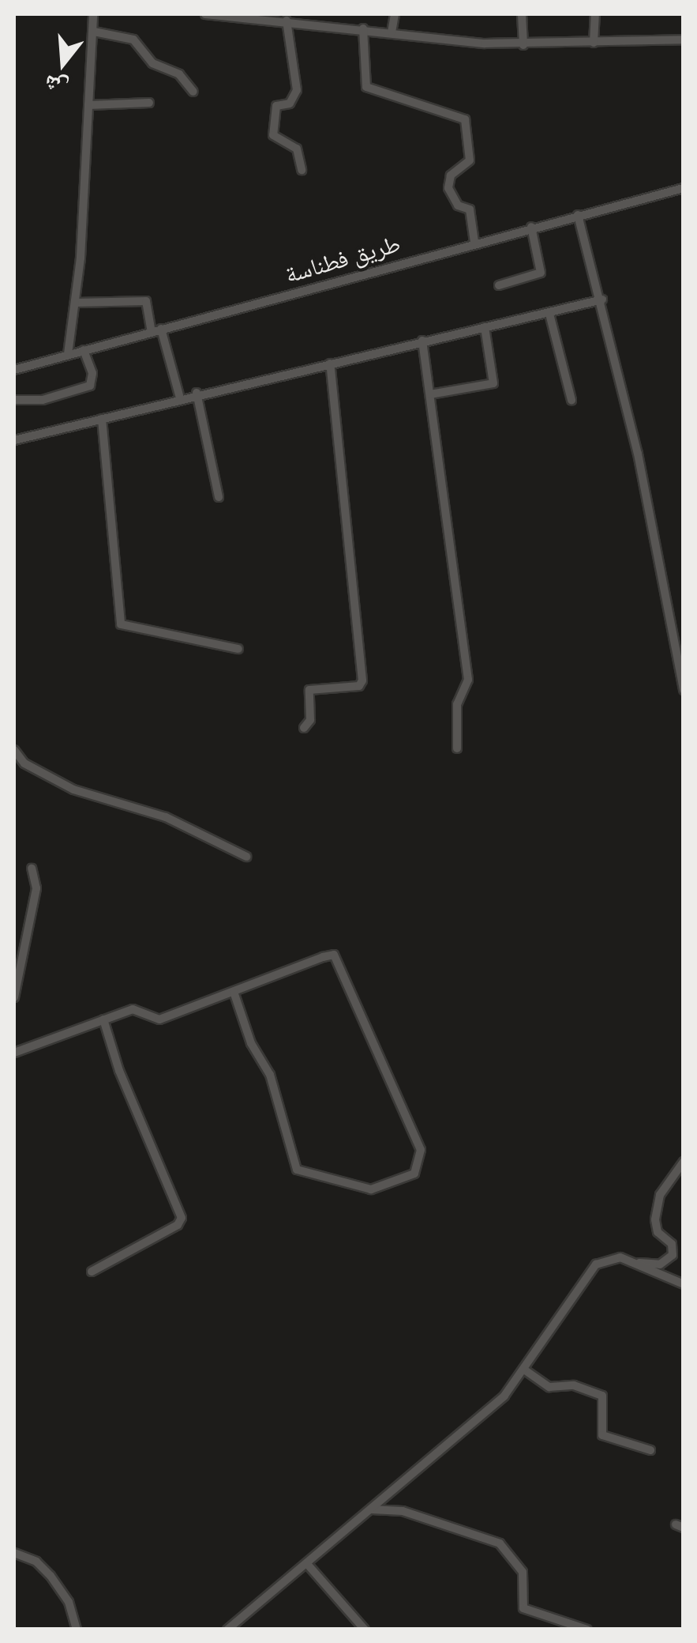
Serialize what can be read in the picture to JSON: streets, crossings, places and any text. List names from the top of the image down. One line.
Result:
{"streets":{"street":["طريق فطناسة"]},"north":"bottom"}
